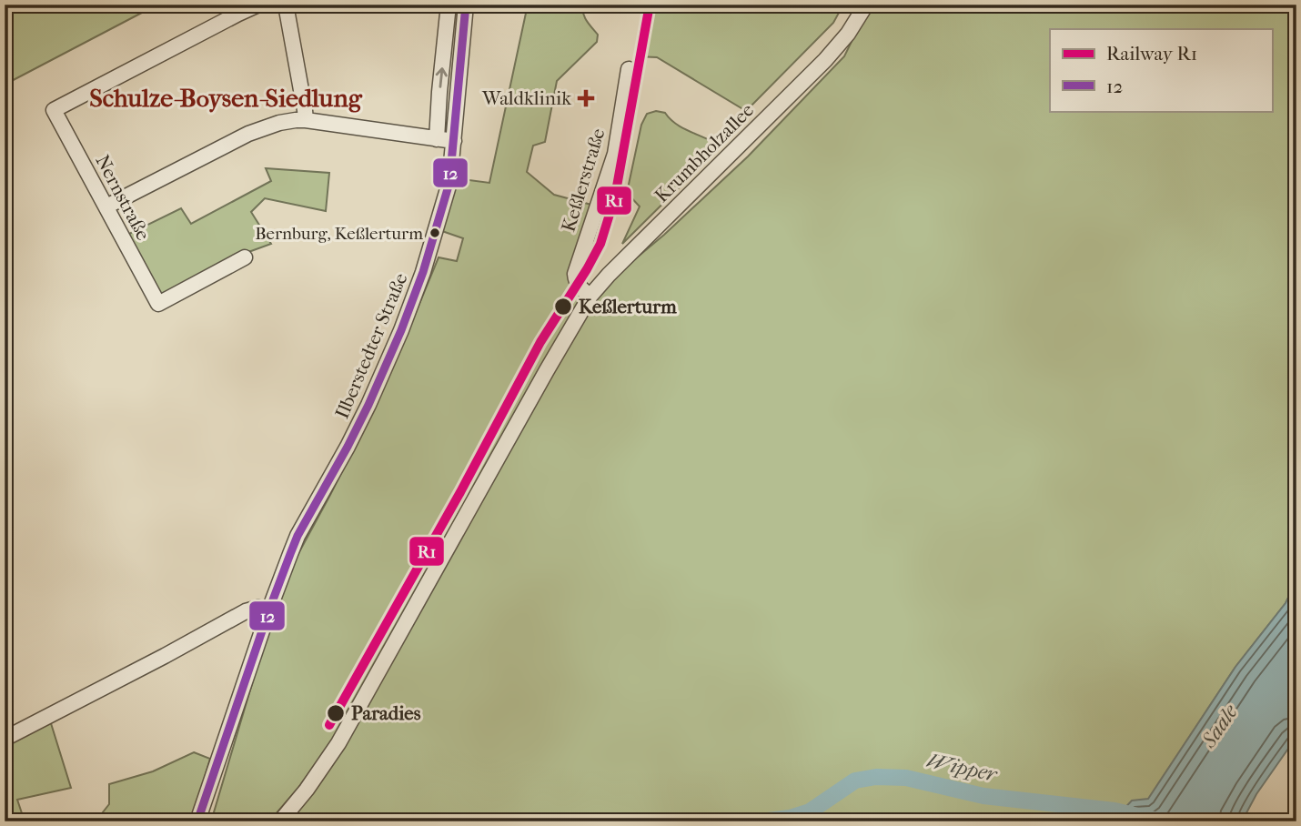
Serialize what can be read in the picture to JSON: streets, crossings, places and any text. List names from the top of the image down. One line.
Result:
{"streets":{"street":["Krumbholzallee","Keßlerstraße","Nernstraße","Ilberstedter Straße"]},"crossings":[["Krumbholzallee","Keßlerstraße"]],"districts":["Schulze-Boysen-Siedlung"],"water":["Saale","Wipper"],"places":{"health":["Waldklinik"],"other":["Bernburg, Keßlerturm","Keßlerturm","Paradies"]},"lines":["rail line R1","transit line 12"],"legend":["Railway R1","12"]}
